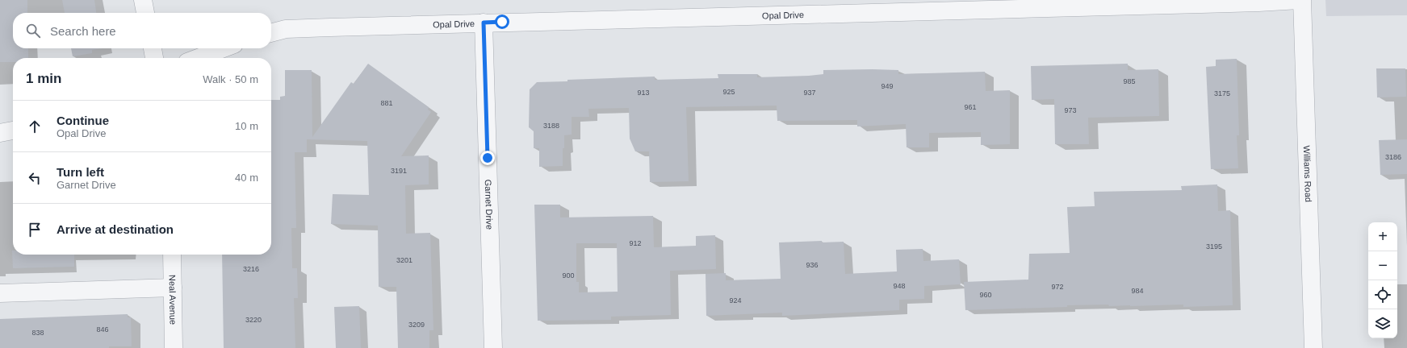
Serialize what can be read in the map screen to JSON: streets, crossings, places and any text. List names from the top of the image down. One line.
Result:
{"streets":{"street":["Opal Drive","Williams Road","Garnet Drive","Neal Avenue"]},"crossings":[["Opal Drive","Garnet Drive"]],"house_numbers":["985","949","925","913","937","3175","881","961","973","3188","3186","3191","912","3195","3201","936","3216","900","948","972","984","960","924","3220","3209","846","838"],"page":{"search":"Search here","heading":["1 min","Walk · 50 m"],"list":[["Continue","Opal Drive","10 m"],["Turn left","Garnet Drive","40 m"],"Arrive at destination"],"map_buttons":["+","−"]}}
